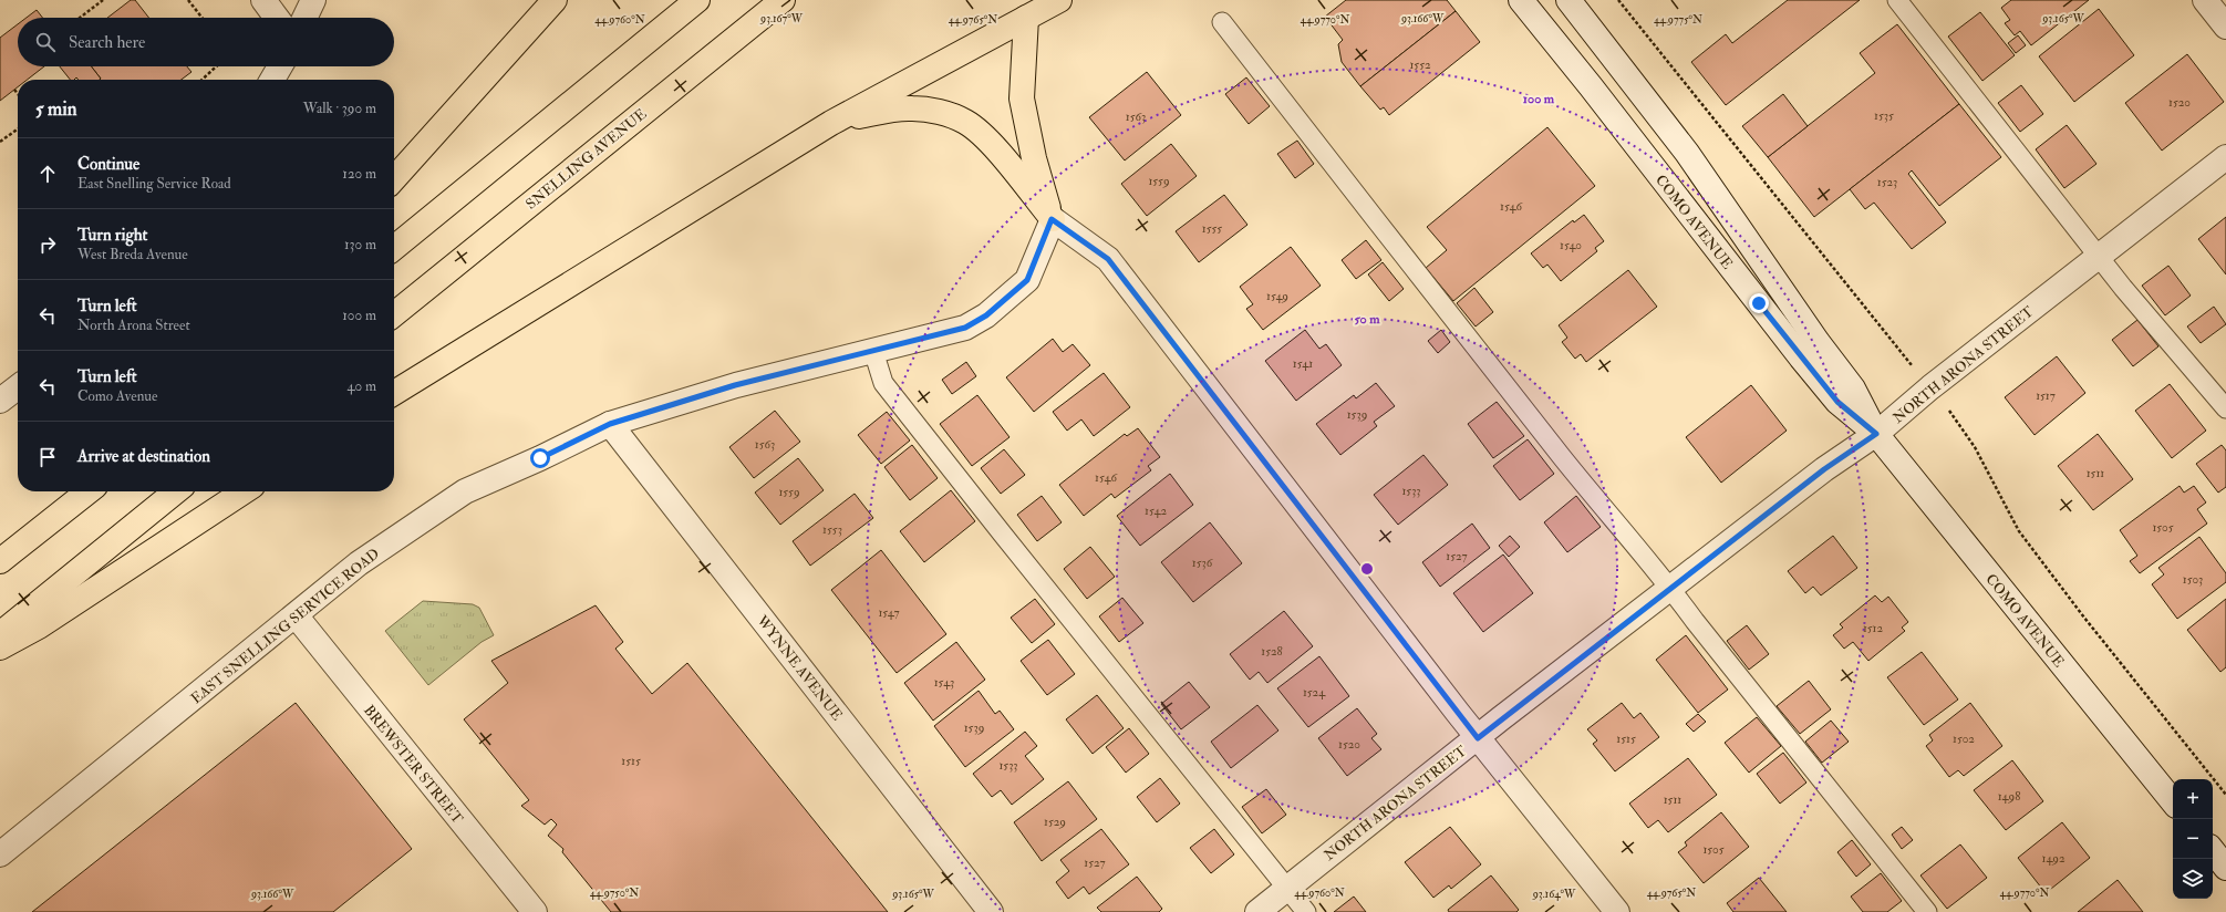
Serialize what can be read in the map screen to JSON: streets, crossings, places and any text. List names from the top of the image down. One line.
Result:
{"streets":{"main road":["SNELLING AVENUE"],"street":["COMO AVENUE","NORTH ARONA STREET","EAST SNELLING SERVICE ROAD","WYNNE AVENUE","BREWSTER STREET"]},"crossings":[["COMO AVENUE","NORTH ARONA STREET"],["EAST SNELLING SERVICE ROAD","WYNNE AVENUE"],["EAST SNELLING SERVICE ROAD","BREWSTER STREET"]],"house_numbers":["1552","1520","1535","1563","1559","1523","1546","1555","1540","1549","1541","1517","1539","1563","1511","1546","1533","1559","1542","1505","1553","1527","1536","1503","1547","1512","1528","1543","1524","1539","1515","1502","1520","1515","1533","1498","1511","1529","1505","1492","1527"],"page":{"search":"Search here","heading":["5 min","Walk · 390 m"],"list":[["Continue","East Snelling Service Road","120 m"],["Turn right","West Breda Avenue","130 m"],["Turn left","North Arona Street","100 m"],["Turn left","Como Avenue","40 m"],"Arrive at destination"],"map_buttons":["+","−"]},"coordinates":["93.167°W","93.166°W","93.165°W","44.9760°N","44.9765°N","44.9770°N","44.9775°N","44.9750°N","93.164°W"],"rings":["100 m","50 m"]}
